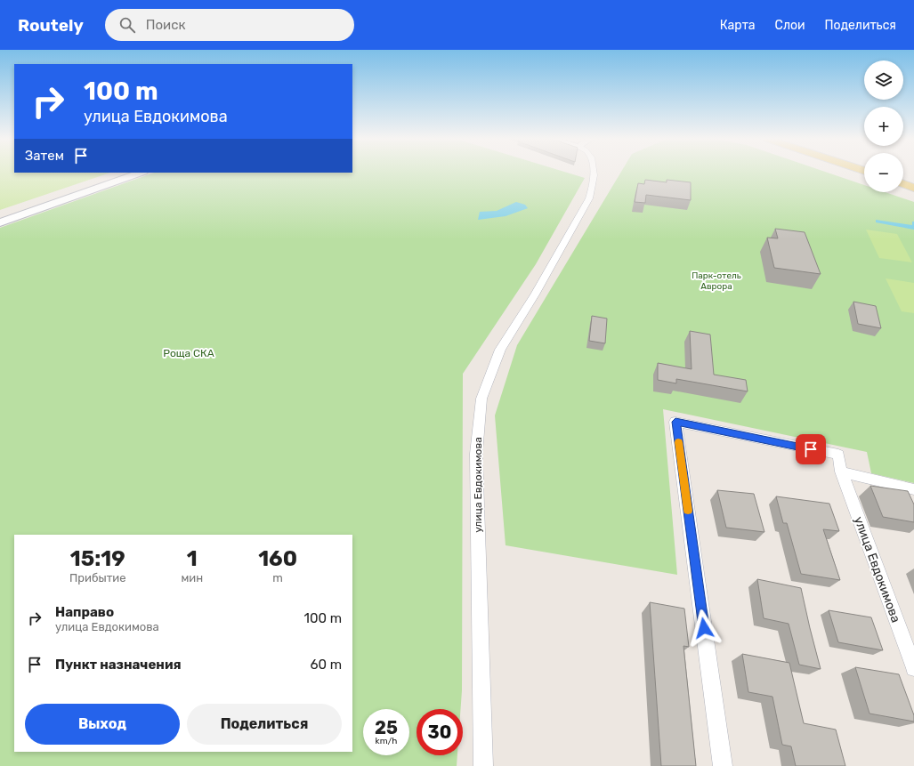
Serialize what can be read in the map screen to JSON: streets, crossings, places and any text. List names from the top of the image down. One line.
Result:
{"streets":{"street":["улица Евдокимова"]},"parks":["Парк-отель Аврора","Роща СКА"],"page":{"header":"Routely","search":"Поиск","nav":["Карта","Слои","Поделиться"],"map_buttons":["+","−"],"turn":["100 m","улица Евдокимова"],"then":"Затем","eta":["15:19","Прибытие","1","мин","160","m"],"list":[{"name":"Направо","note":"улица Евдокимова","value":"100 m"},{"name":"Пункт назначения","value":"60 m"}],"buttons":["Выход","Поделиться"],"speed":"25 km/h","limit":"30"}}
